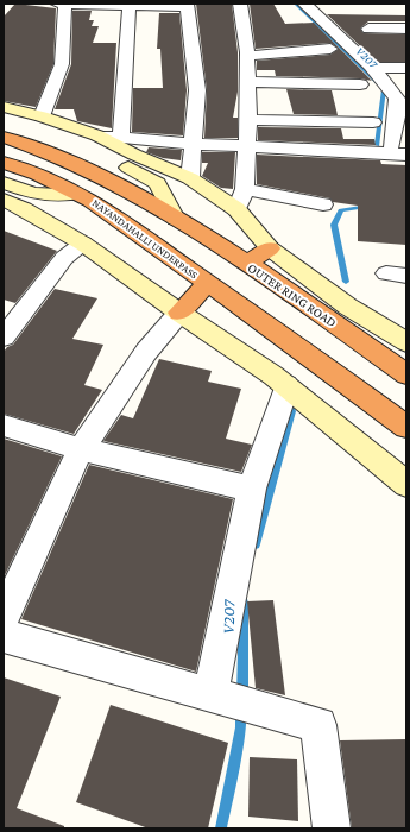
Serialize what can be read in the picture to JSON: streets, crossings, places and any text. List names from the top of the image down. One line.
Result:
{"streets":{"highway":["NAYANDAHALLI UNDERPASS","OUTER RING ROAD"]},"water":["V207"]}
